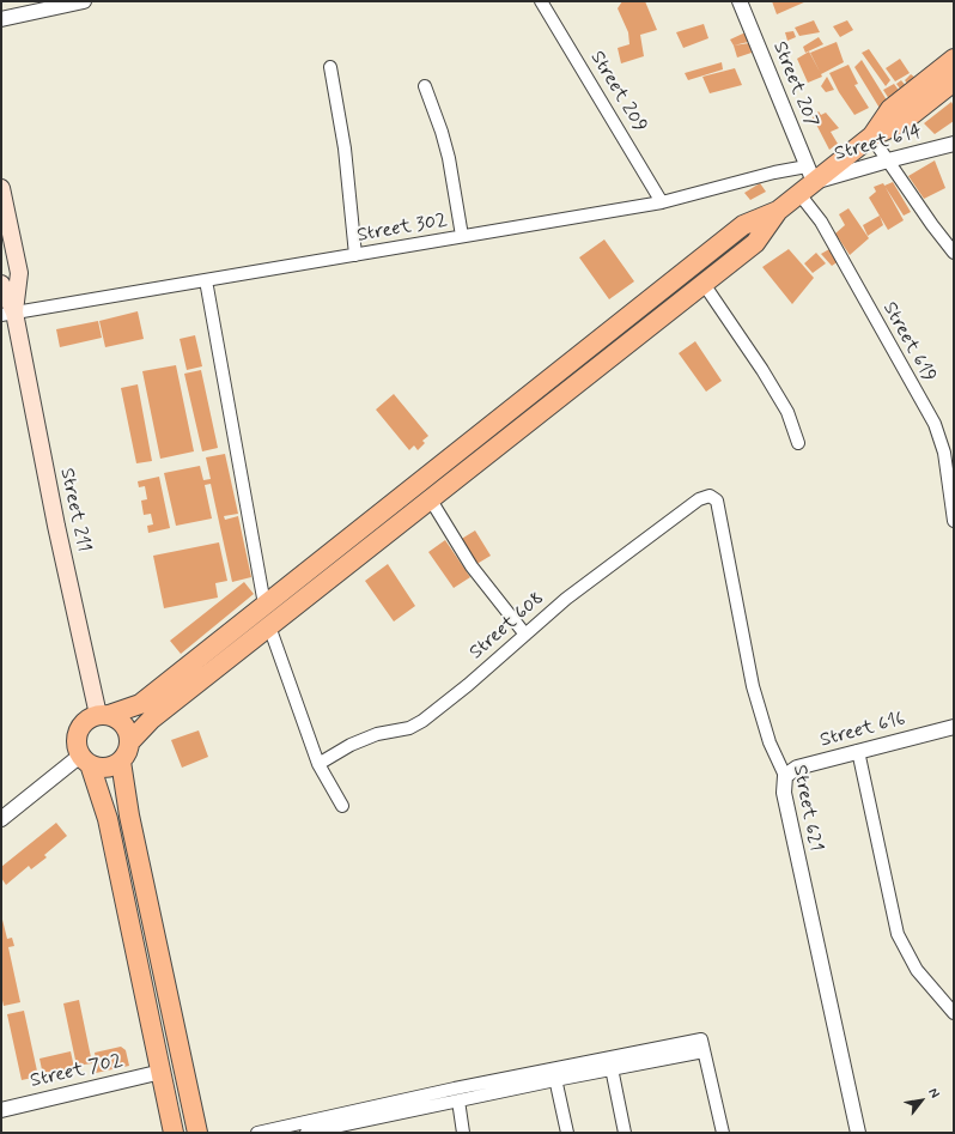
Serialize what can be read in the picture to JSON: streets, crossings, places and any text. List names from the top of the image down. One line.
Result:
{"streets":{"main road":["Street 211"],"street":["Street 207","Street 209","Street 614","Street 302","Street 619","Street 608","Street 616","Street 621","Street 702"]},"crossings":[["Street 207","Street 614"],["Street 207","Street 302"],["Street 207","Street 619"],["Street 209","Street 302"],["Street 614","Street 302"],["Street 614","Street 619"],["Street 302","Street 619"],["Street 302","Street 211"],["Street 608","Street 621"],["Street 616","Street 621"]],"north":"top right"}
